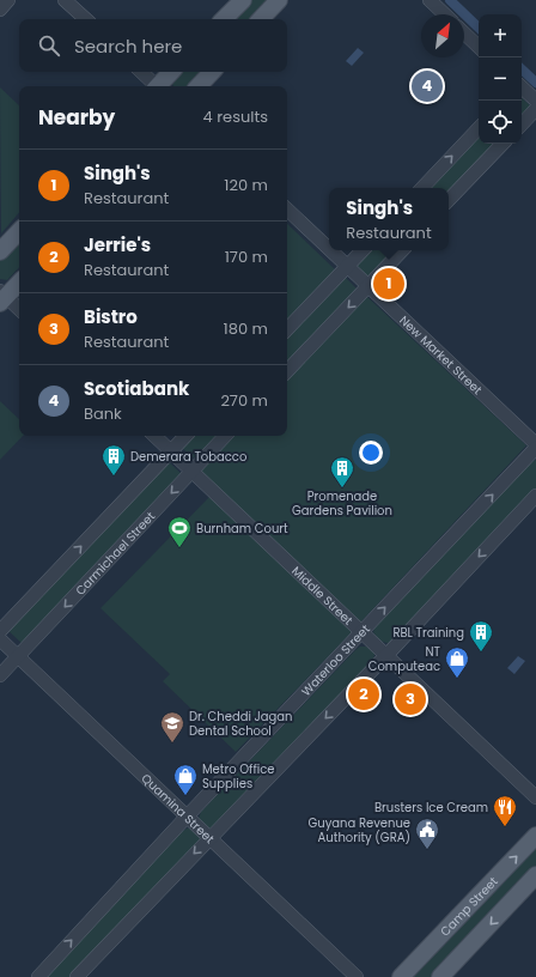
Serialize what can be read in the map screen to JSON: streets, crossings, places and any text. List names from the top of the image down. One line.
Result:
{"streets":{"main road":["Camp Street"],"street":["New Market Street","Carmichael Street","Middle Street","Waterloo Street","Quamina Street"]},"crossings":[["Carmichael Street","Middle Street"],["Carmichael Street","Quamina Street"],["Middle Street","Waterloo Street"],["Waterloo Street","Quamina Street"]],"places":{"building":["Demerara Tobacco","Promenade Gardens Pavilion","RBL Training"],"sports":["Burnham Court"],"shop":["NT Computeac","Metro Office Supplies"],"school or university":["Dr. Cheddi Jagan Dental School"],"restaurant":["Brusters Ice Cream"],"public building":["Guyana Revenue Authority (GRA)"]},"north":"top right","page":{"map_buttons":["+","−"],"search":"Search here","pins":["4","1","2","3"],"heading":["Nearby","4 results"],"list":[{"mark":"1","name":"Singh's","note":"Restaurant","value":"120 m"},{"mark":"2","name":"Jerrie's","note":"Restaurant","value":"170 m"},{"mark":"3","name":"Bistro","note":"Restaurant","value":"180 m"},{"mark":"4","name":"Scotiabank","note":"Bank","value":"270 m"}],"popup":["Singh's","Restaurant"]}}
